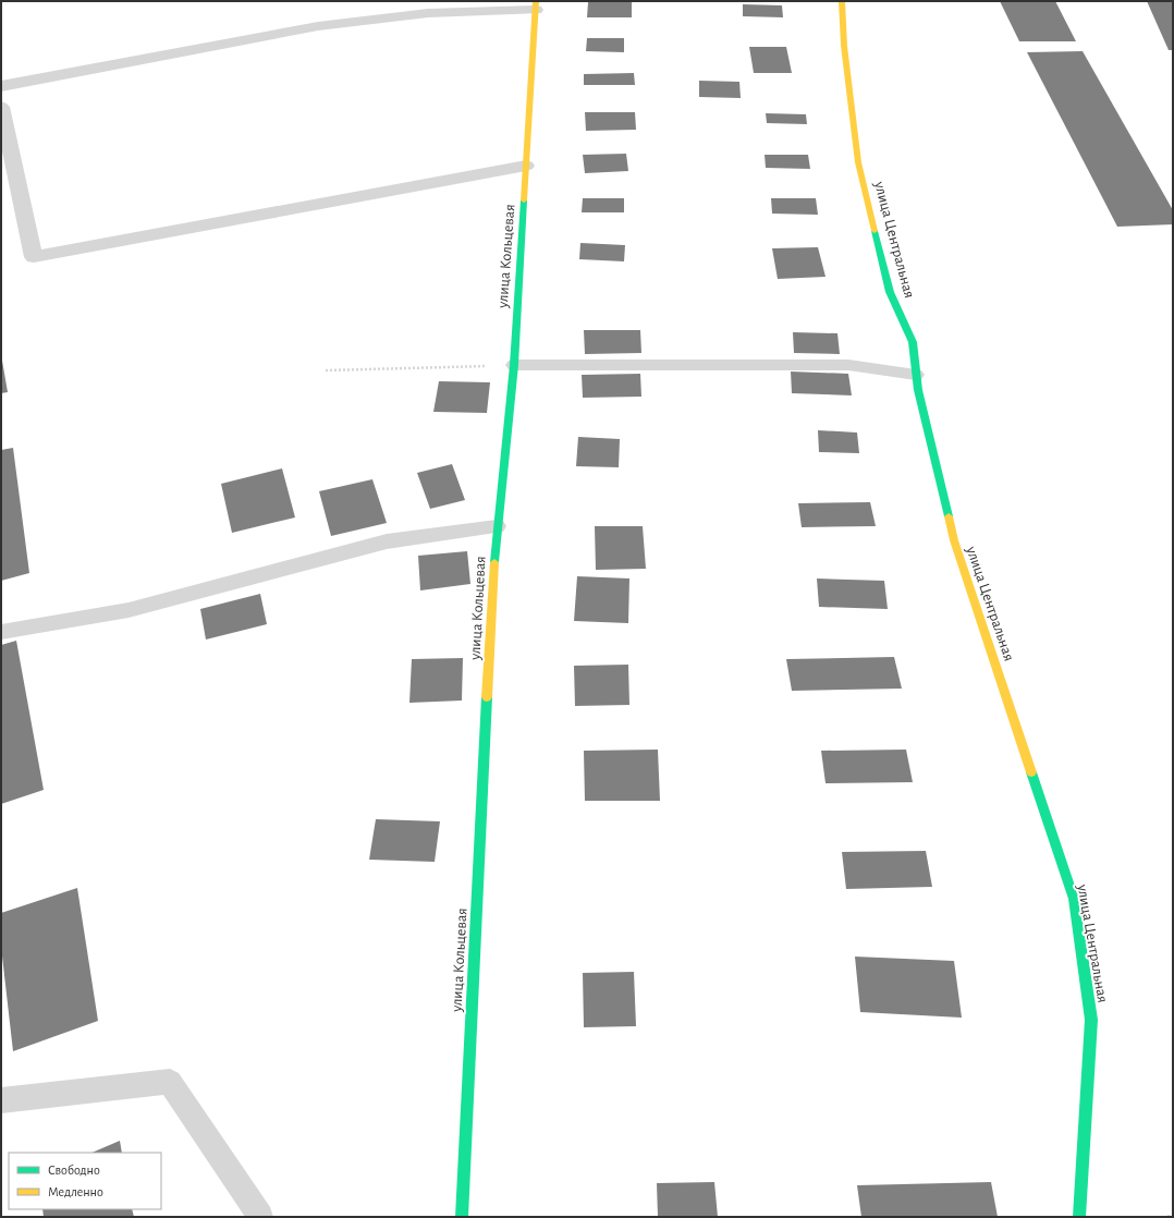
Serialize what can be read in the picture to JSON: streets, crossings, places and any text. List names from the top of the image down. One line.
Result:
{"streets":{"street":["улица Центральная","улица Кольцевая"]},"legend":["Свободно","Медленно"]}
